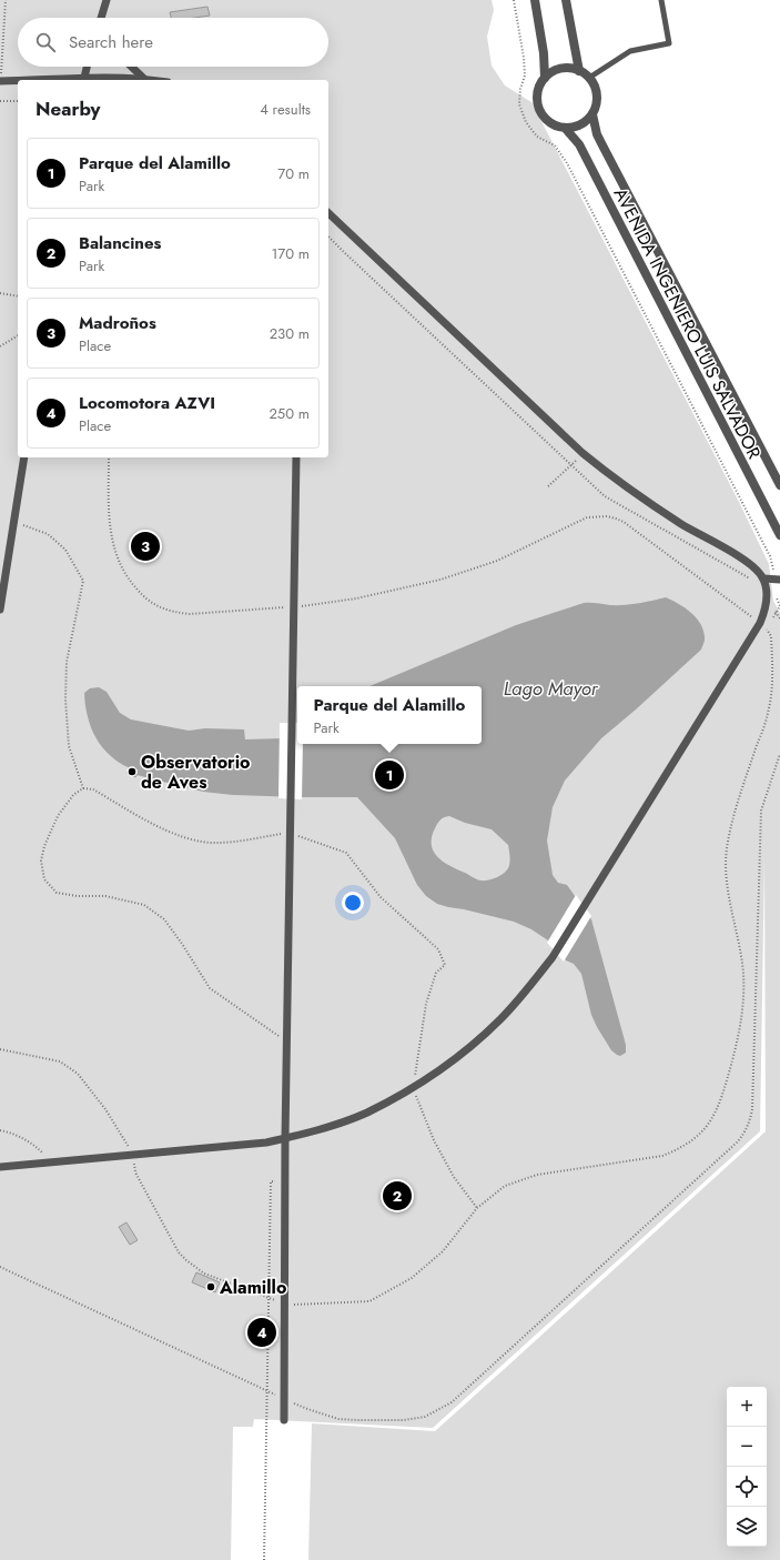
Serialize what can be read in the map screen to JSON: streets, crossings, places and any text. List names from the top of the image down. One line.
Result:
{"streets":{"street":["AVENIDA INGENIERO LUIS SALVADOR"]},"water":["Lago Mayor"],"places":["Observatorio de Aves","Alamillo"],"page":{"search":"Search here","heading":["Nearby","4 results"],"list":[{"mark":"1","name":"Parque del Alamillo","note":"Park","value":"70 m"},{"mark":"2","name":"Balancines","note":"Park","value":"170 m"},{"mark":"3","name":"Madroños","note":"Place","value":"230 m"},{"mark":"4","name":"Locomotora AZVI","note":"Place","value":"250 m"}],"pins":["3","1","2","4"],"popup":["Parque del Alamillo","Park"],"map_buttons":["+","−"]}}
